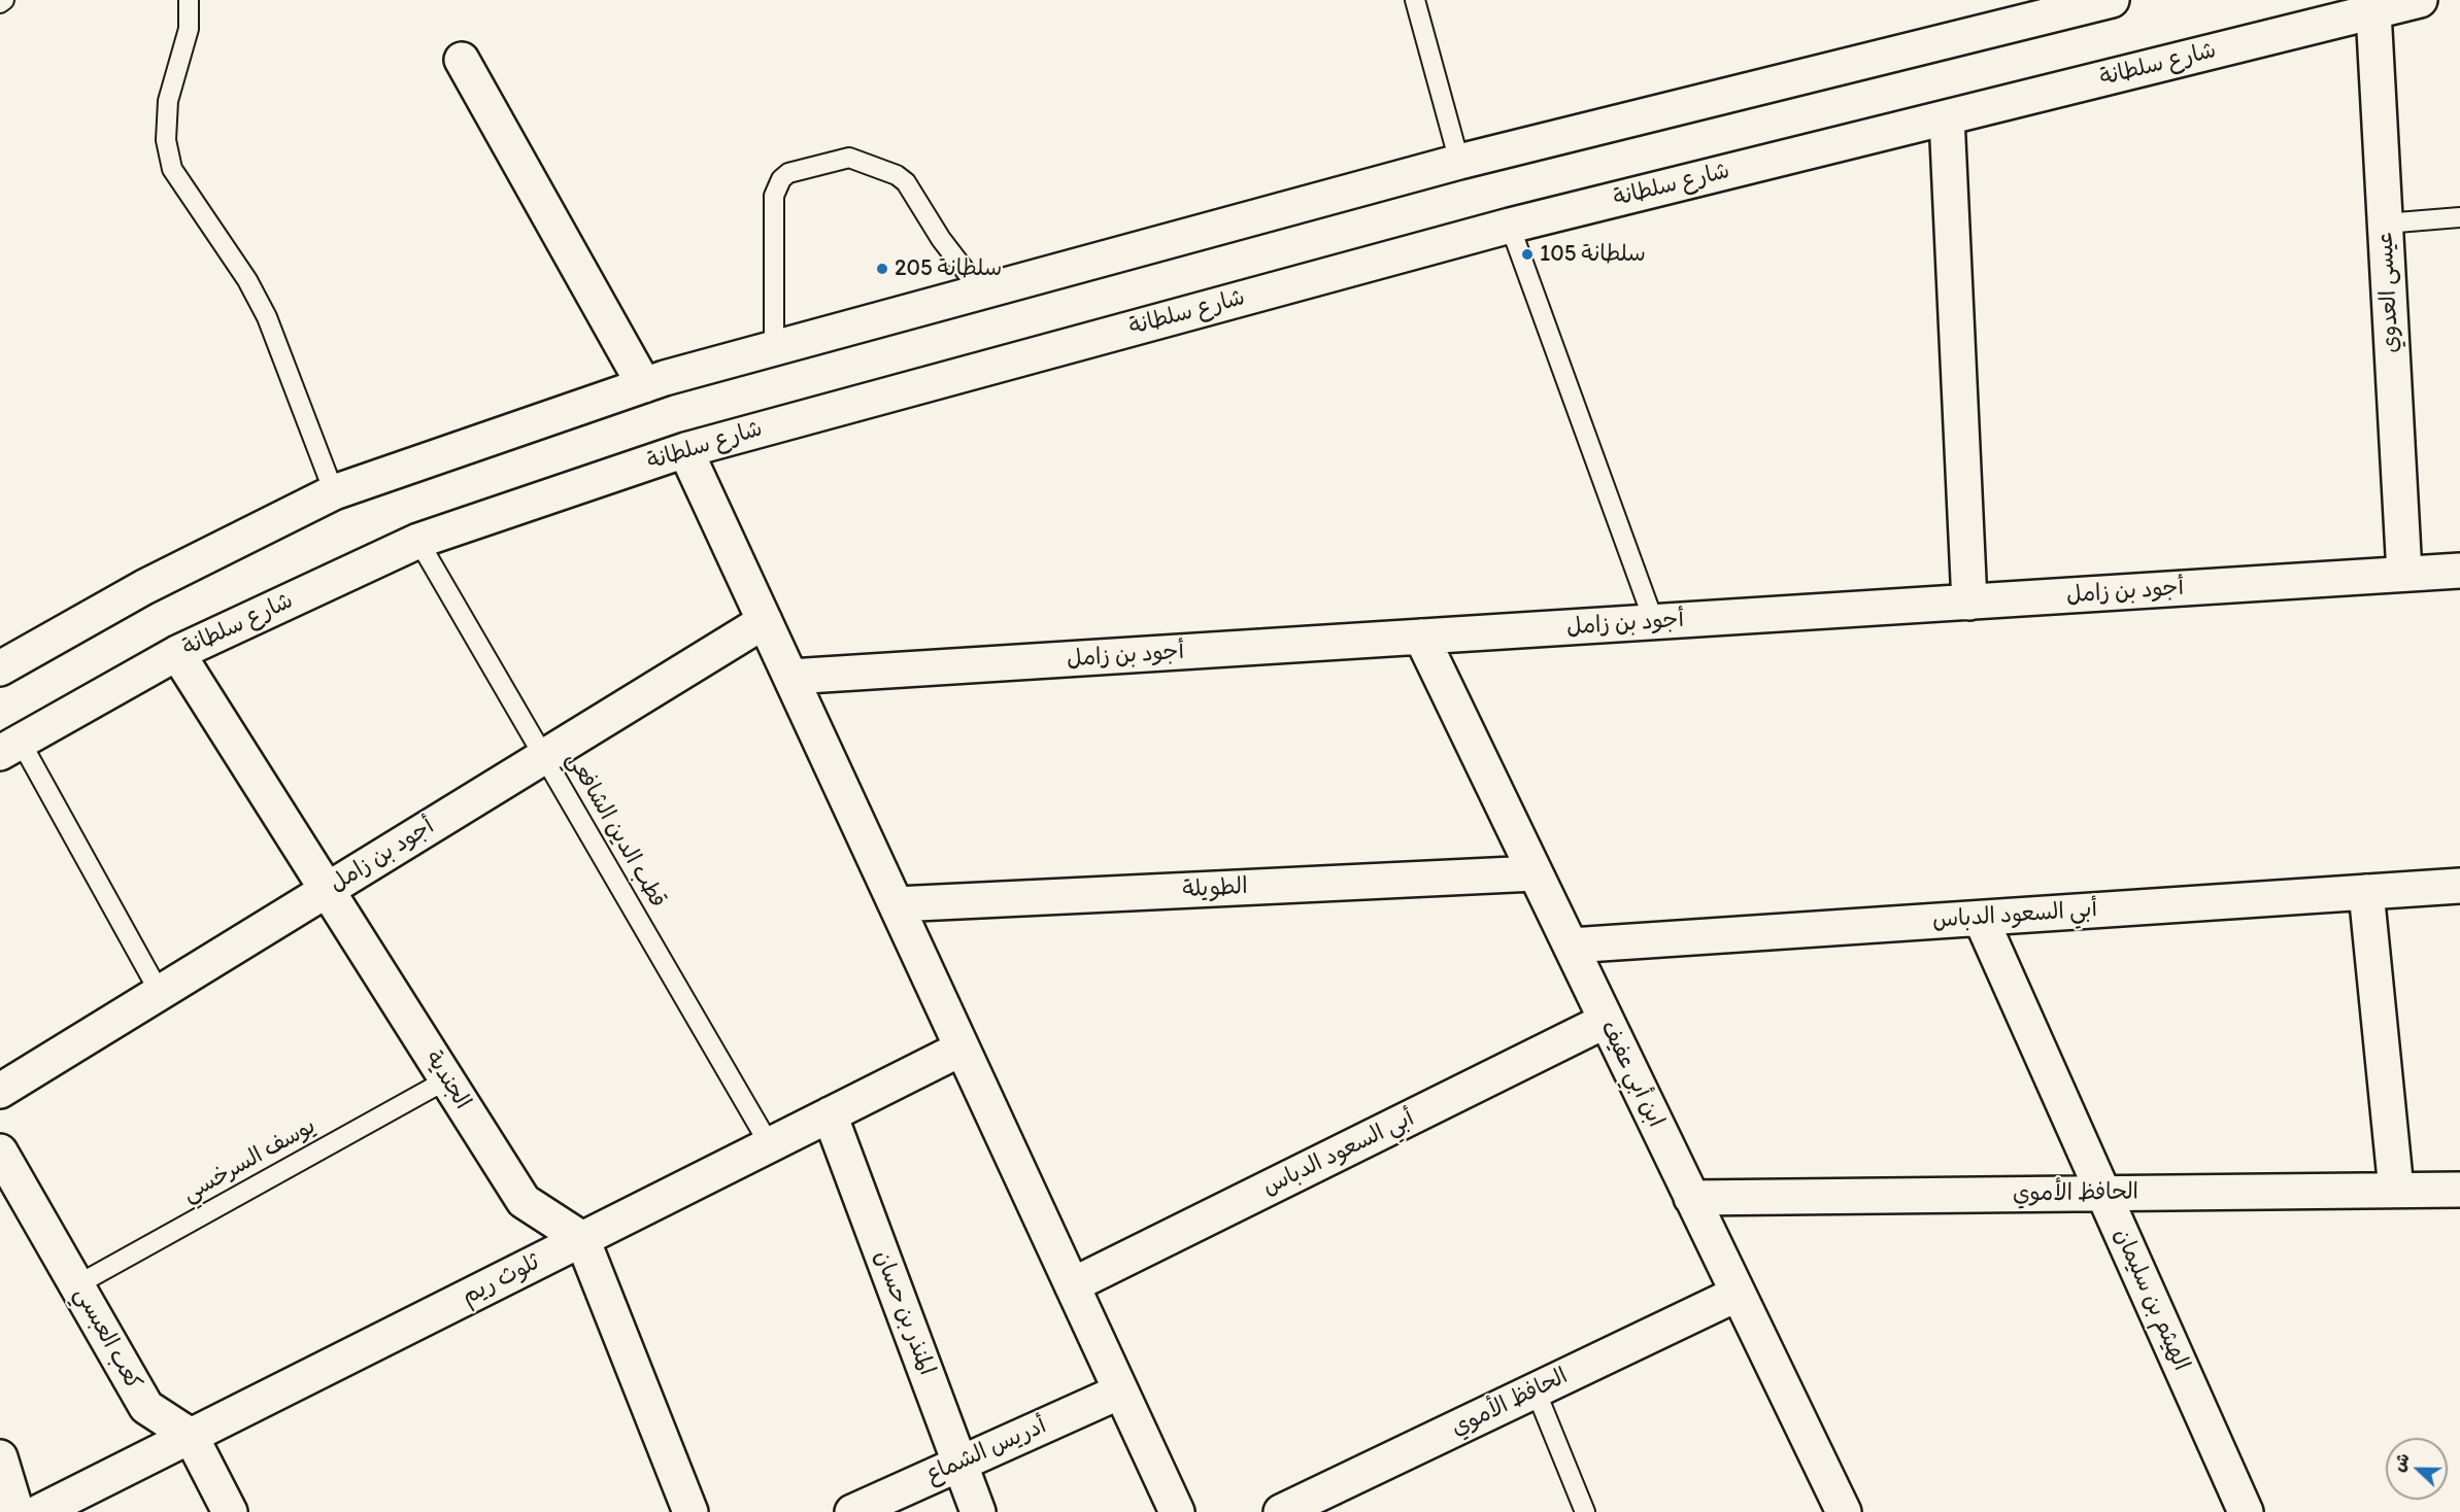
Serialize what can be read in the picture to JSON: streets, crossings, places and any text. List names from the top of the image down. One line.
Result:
{"streets":{"street":["شارع سلطانة","عيسى العدوي","أجود بن زامل","الطويلة","أبي السعود الدباس","ابن أبي عفيف","الجندية","الحافظ الأموي","ثلوث ريم","الهيثم بن سليمان","المنذر بن حسان","كعب العبسي","أدريس الشماع"],"lane":["قطب الدين الشافعي","يوسف السرخسي"]},"crossings":[["شارع سلطانة","عيسى العدوي"],["شارع سلطانة","قطب الدين الشافعي"],["شارع سلطانة","الجندية"],["عيسى العدوي","أجود بن زامل"],["أجود بن زامل","قطب الدين الشافعي"],["أجود بن زامل","ابن أبي عفيف"],["أجود بن زامل","الجندية"],["قطب الدين الشافعي","ثلوث ريم"],["الطويلة","ابن أبي عفيف"],["أبي السعود الدباس","ابن أبي عفيف"],["أبي السعود الدباس","الهيثم بن سليمان"],["ابن أبي عفيف","الحافظ الأموي"],["الجندية","يوسف السرخسي"],["الجندية","ثلوث ريم"],["يوسف السرخسي","كعب العبسي"],["الحافظ الأموي","الهيثم بن سليمان"],["ثلوث ريم","المنذر بن حسان"],["ثلوث ريم","كعب العبسي"],["المنذر بن حسان","أدريس الشماع"]],"places":["سلطانة 105","سلطانة 205"],"north":"left"}
